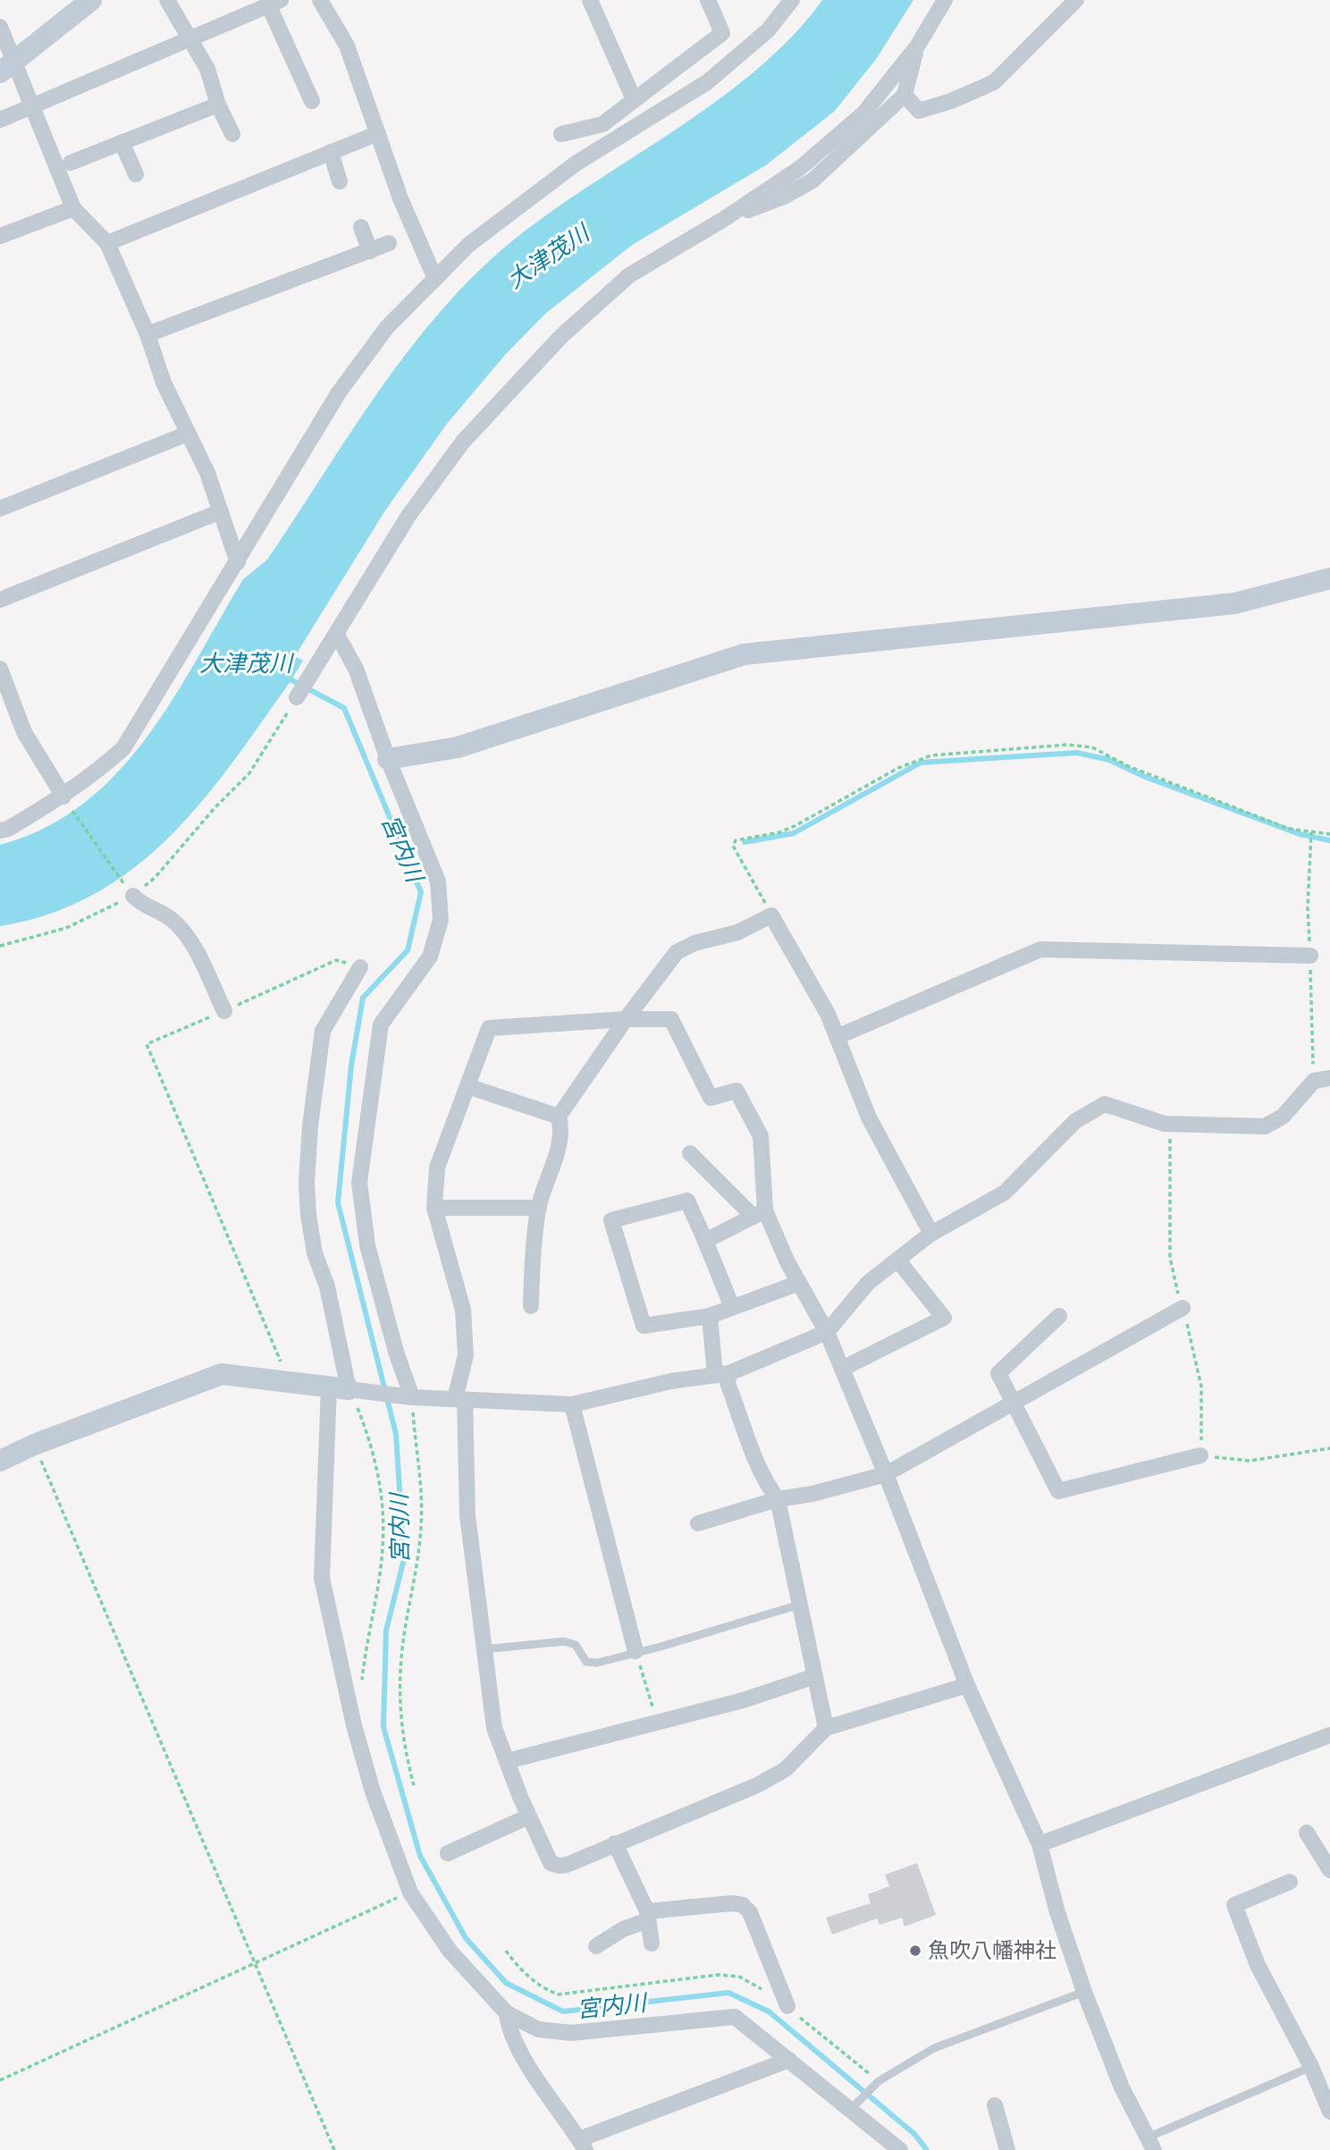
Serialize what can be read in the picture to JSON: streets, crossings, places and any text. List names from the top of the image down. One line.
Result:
{"water":["大津茂川","宮内川"],"places":["魚吹八幡神社"]}
